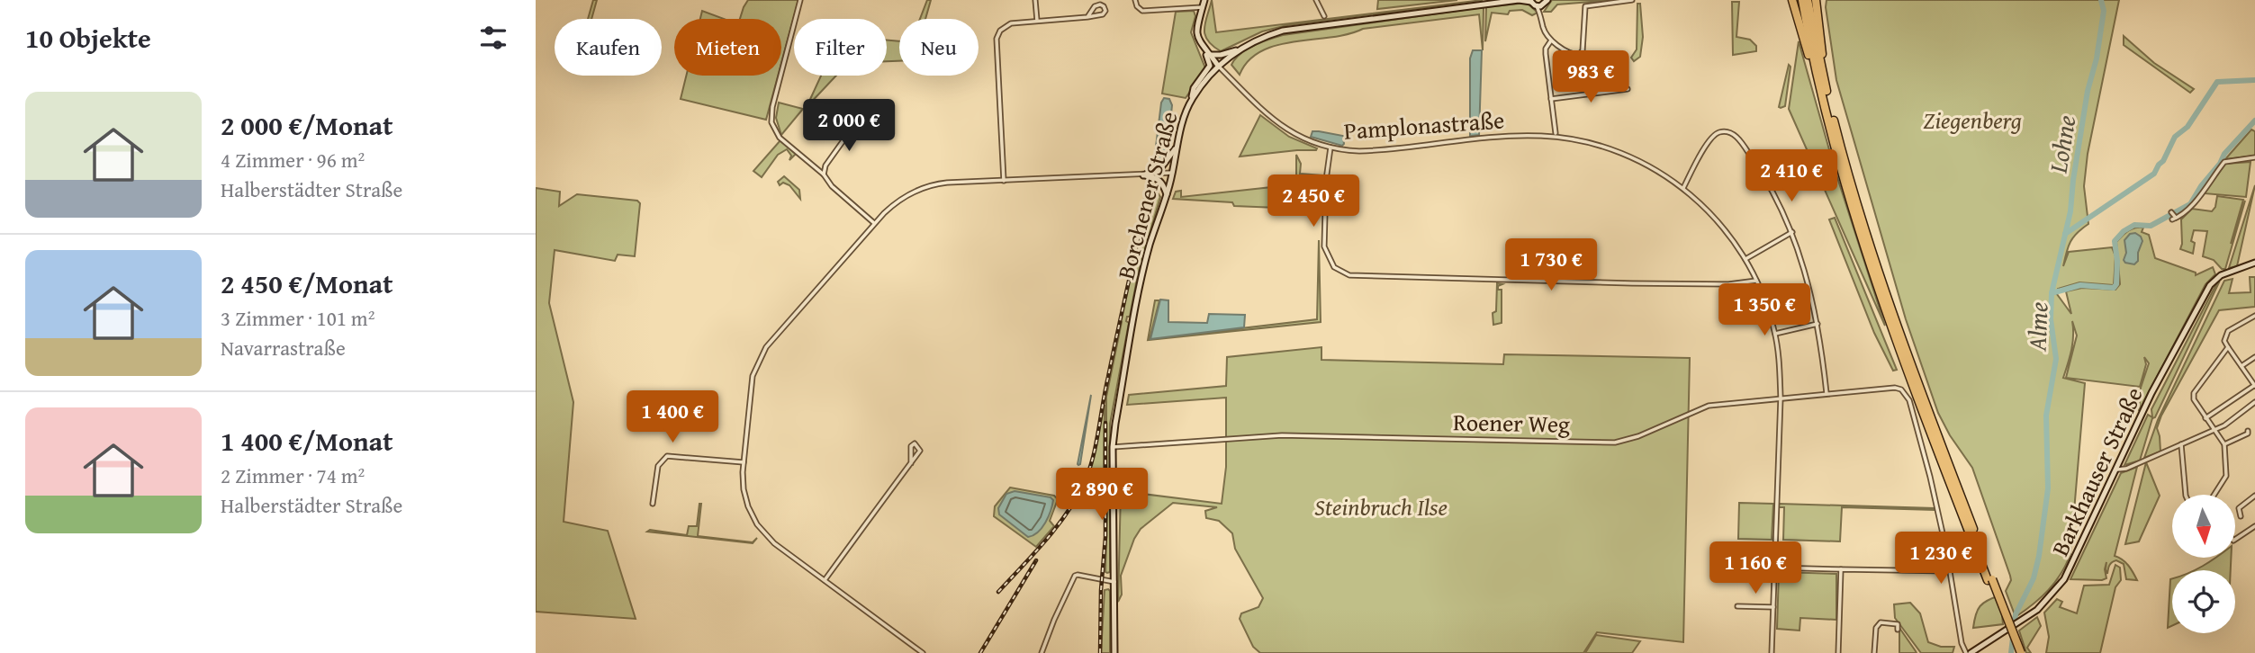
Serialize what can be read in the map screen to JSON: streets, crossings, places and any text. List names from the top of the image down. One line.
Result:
{"streets":{"main road":["Borchener Straße","Barkhauser Straße"],"street":["Pamplonastraße","Roener Weg"]},"crossings":[["Pamplonastraße","Borchener Straße"],["Pamplonastraße","Roener Weg"],["Borchener Straße","Roener Weg"]],"water":["Lohne","Alme"],"parks":["Ziegenberg","Steinbruch Ilse"],"north":"bottom","page":{"heading":"10 Objekte","chip":["Kaufen","Mieten","Filter","Neu"],"price":["983 €","2 000 €","2 410 €","2 450 €","1 730 €","1 350 €","1 400 €","2 890 €","1 230 €","1 160 €"],"list":[{"name":"2 000 €/Monat","note":"4 Zimmer · 96 m² · Halberstädter Straße"},{"name":"2 450 €/Monat","note":"3 Zimmer · 101 m² · Navarrastraße"},{"name":"1 400 €/Monat","note":"2 Zimmer · 74 m² · Halberstädter Straße"}]}}
